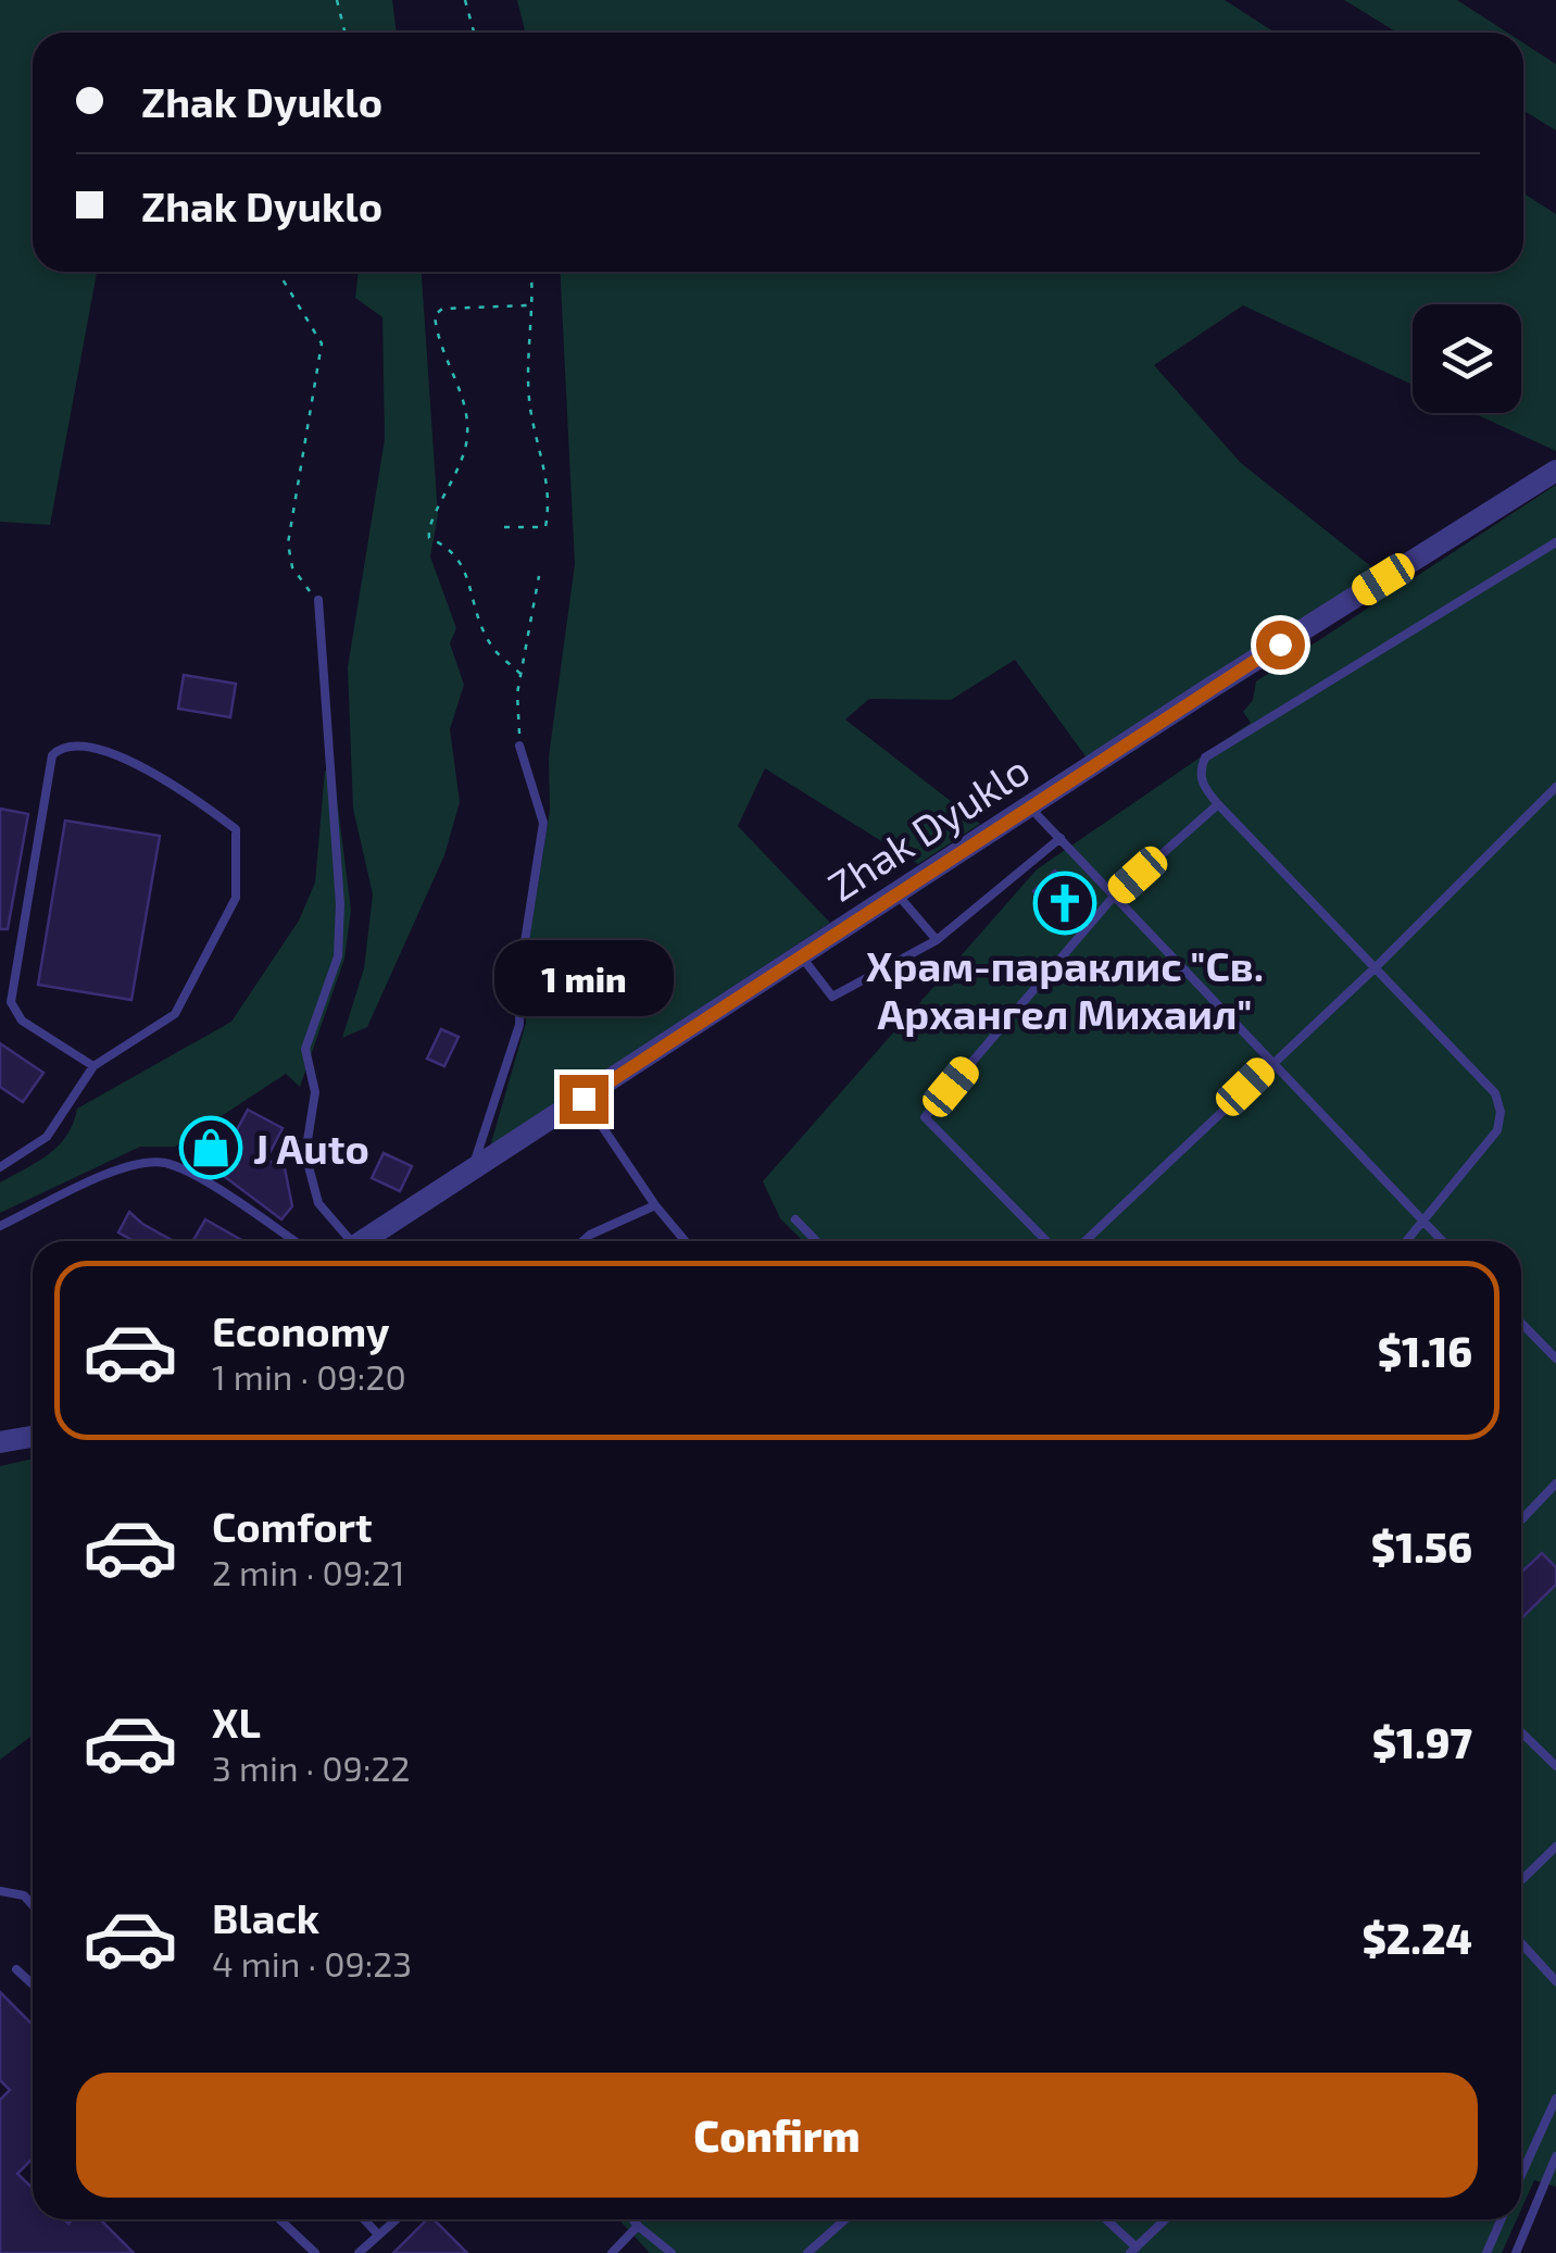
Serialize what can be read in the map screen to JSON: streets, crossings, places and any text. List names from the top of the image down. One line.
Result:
{"streets":{"street":["Zhak Dyuklo"]},"places":{"church":["Храм-параклис \"Св. Архангел Михаил\""],"shop":["J Auto"]},"page":{"banner":["Zhak Dyuklo","Zhak Dyuklo"],"bubble":"1 min","list":[{"name":"Economy","note":"1 min · 09:20","value":"$1.16"},{"name":"Comfort","note":"2 min · 09:21","value":"$1.56"},{"name":"XL","note":"3 min · 09:22","value":"$1.97"},{"name":"Black","note":"4 min · 09:23","value":"$2.24"}],"buttons":"Confirm"}}
